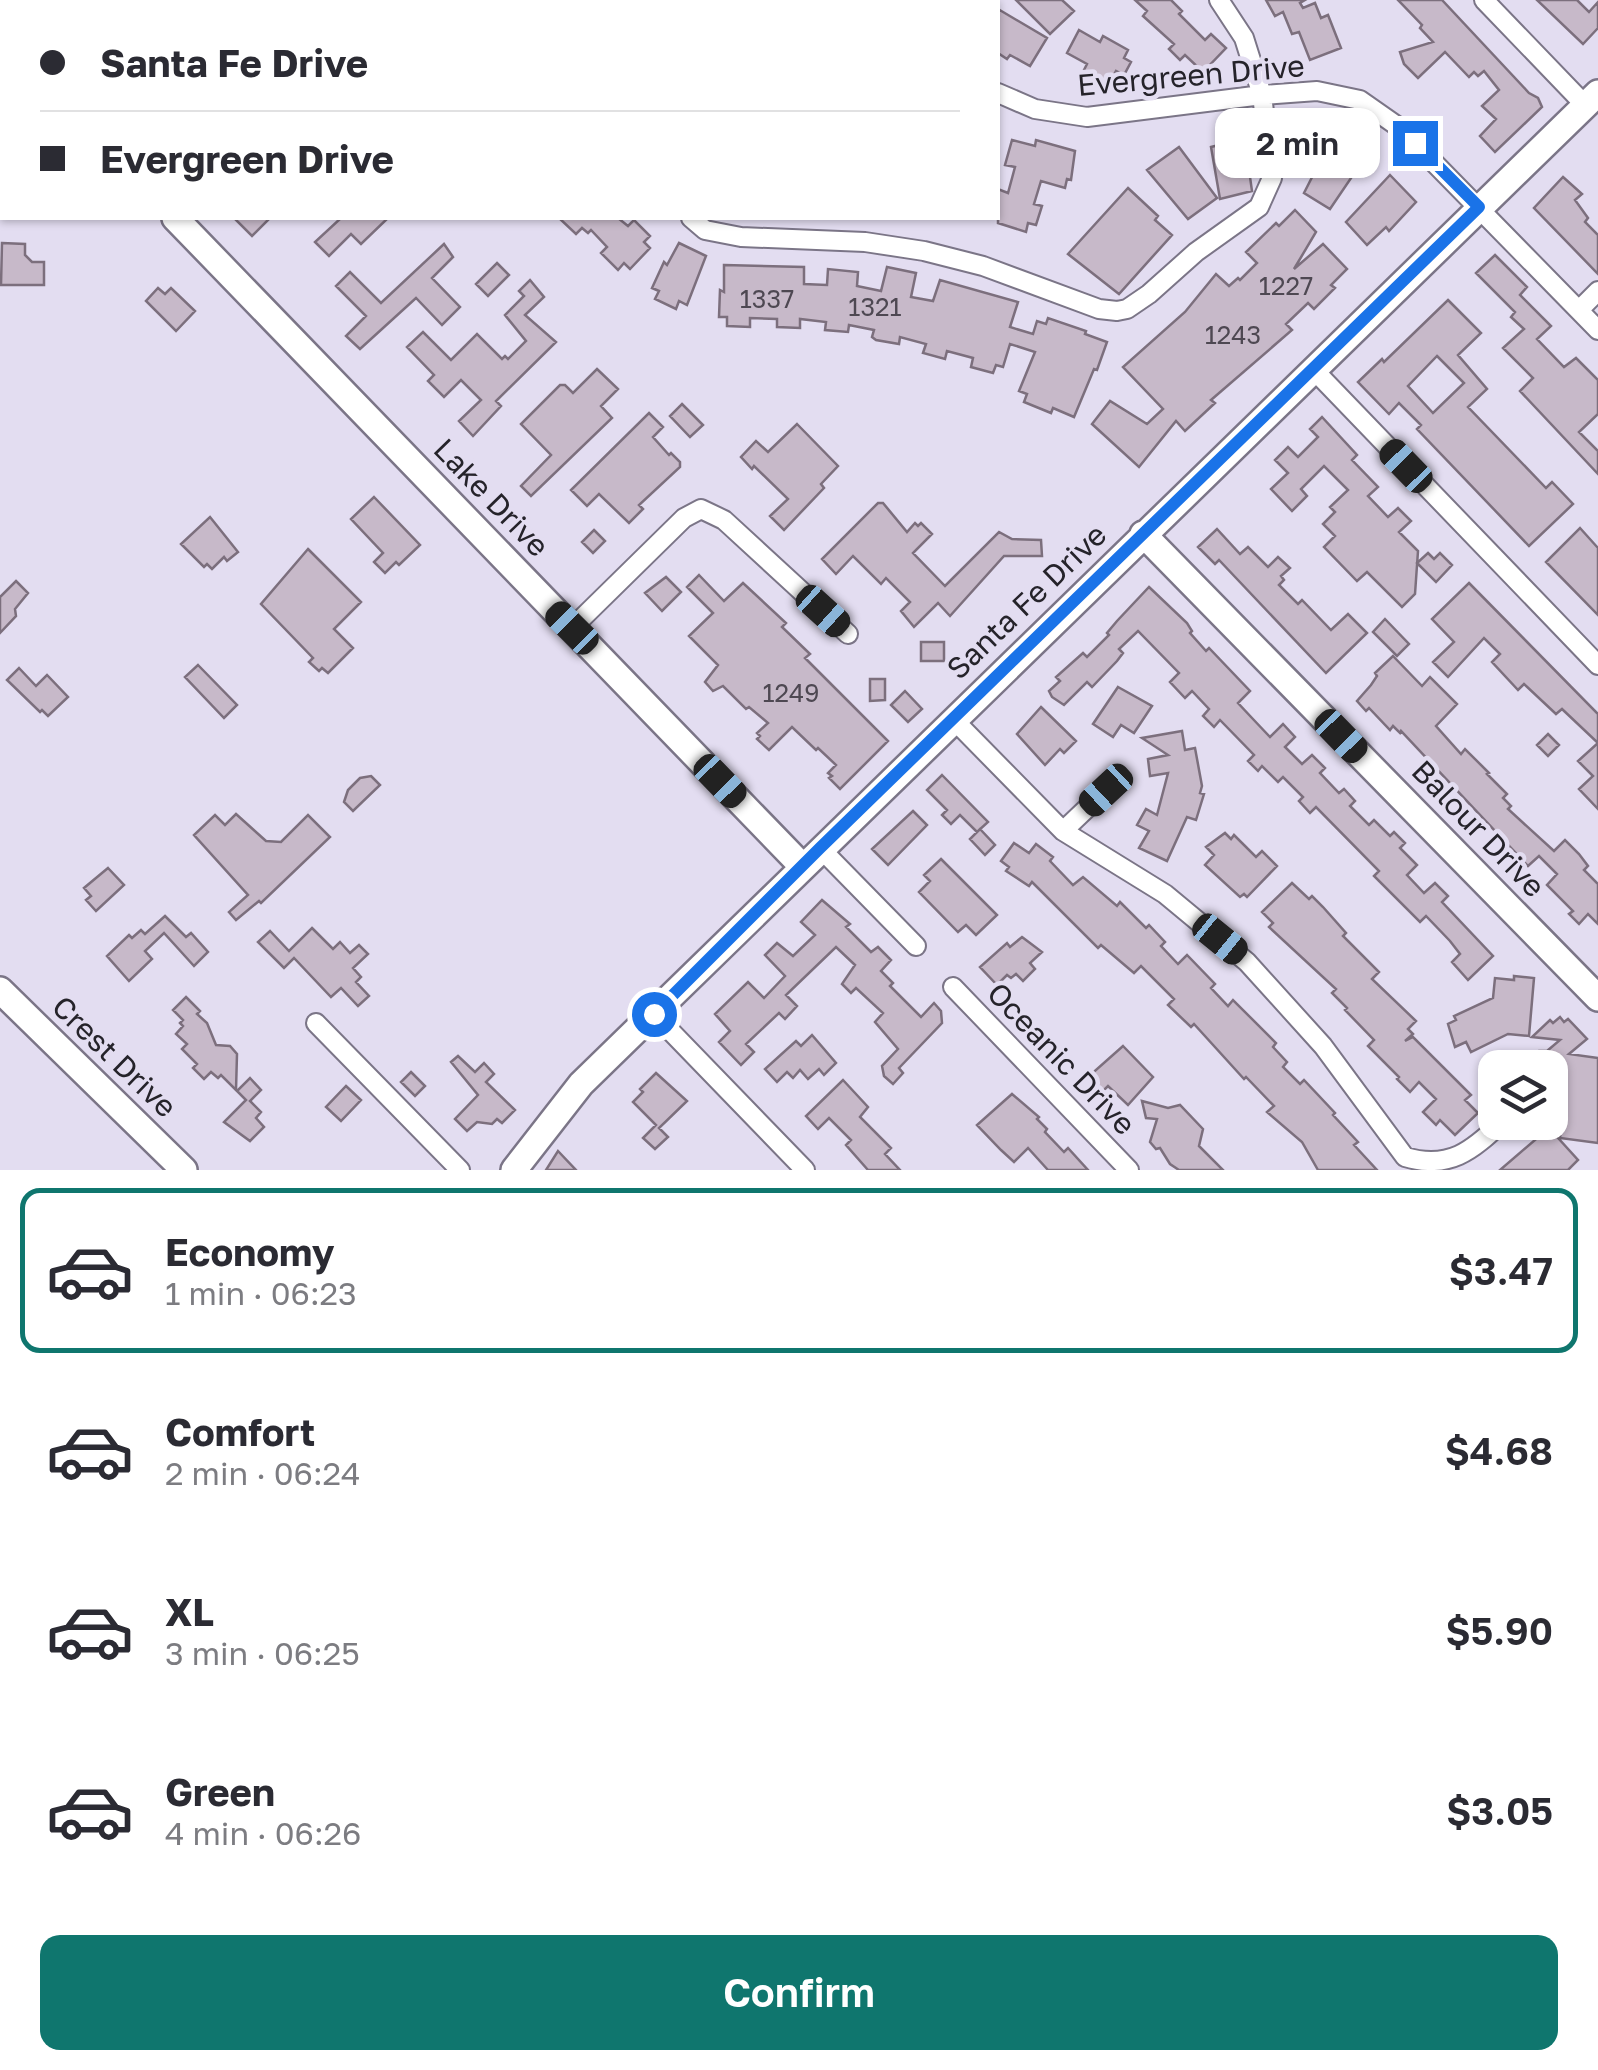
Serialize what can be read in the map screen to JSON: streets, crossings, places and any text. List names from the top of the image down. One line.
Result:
{"streets":{"main road":["Lake Drive","Santa Fe Drive","Balour Drive","Crest Drive"],"street":["Evergreen Drive","Oceanic Drive"]},"crossings":[["Evergreen Drive","Santa Fe Drive"],["Lake Drive","Santa Fe Drive"],["Santa Fe Drive","Balour Drive"]],"house_numbers":["1227","1337","1321","1243","1249"],"page":{"banner":["Santa Fe Drive","Evergreen Drive"],"bubble":"2 min","list":[{"name":"Economy","note":"1 min · 06:23","value":"$3.47"},{"name":"Comfort","note":"2 min · 06:24","value":"$4.68"},{"name":"XL","note":"3 min · 06:25","value":"$5.90"},{"name":"Green","note":"4 min · 06:26","value":"$3.05"}],"buttons":"Confirm"}}
